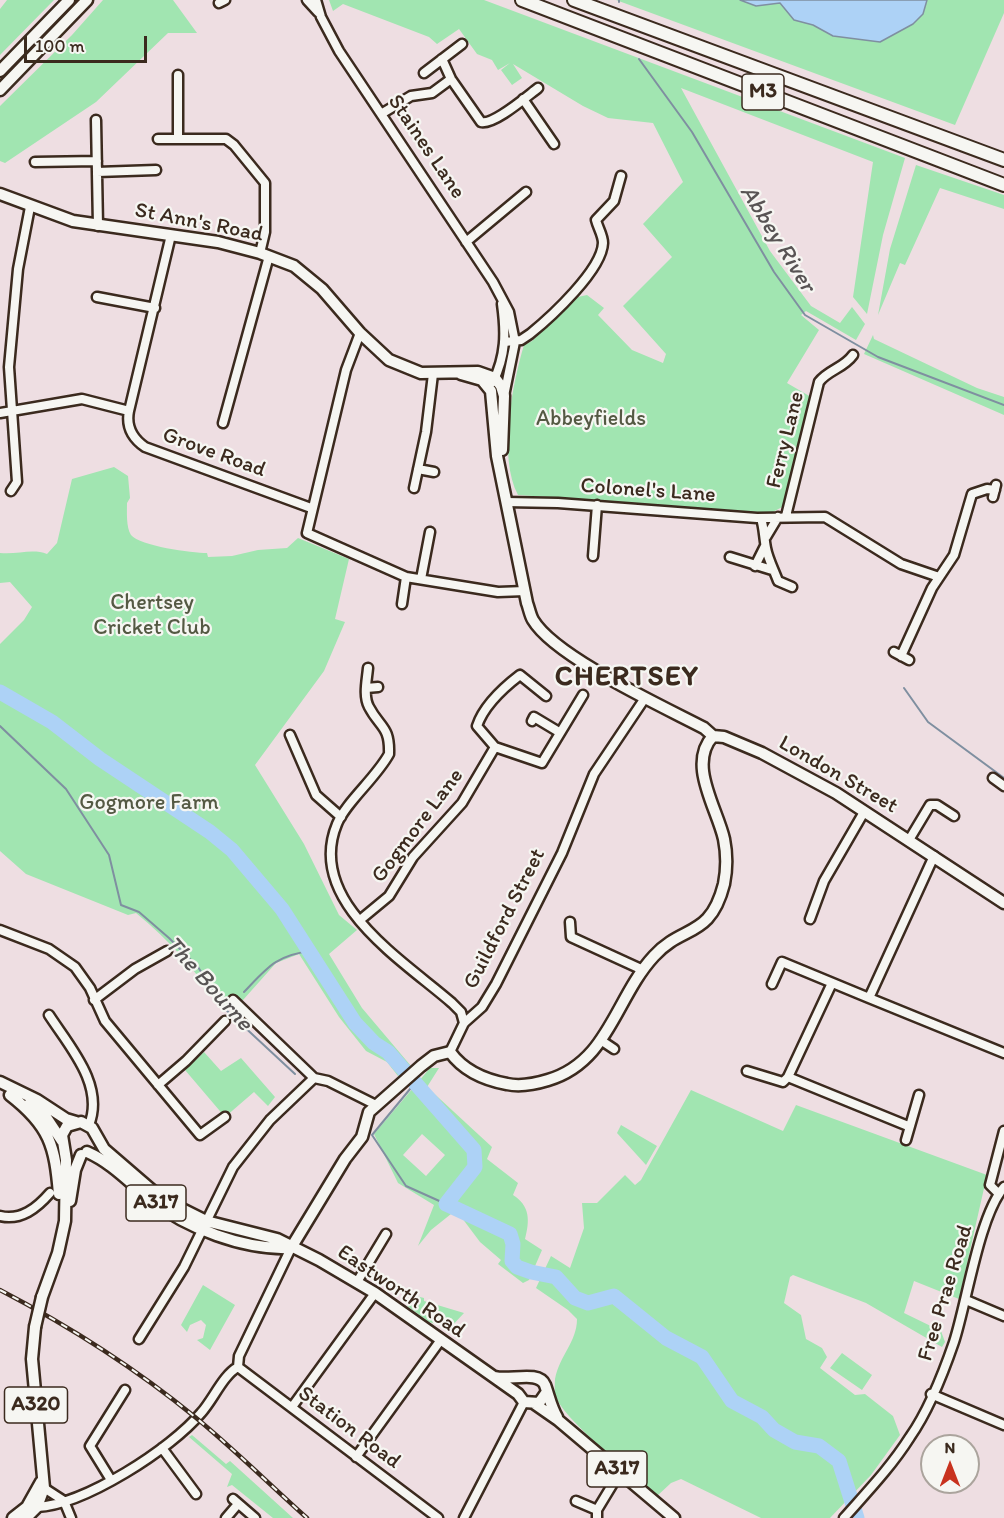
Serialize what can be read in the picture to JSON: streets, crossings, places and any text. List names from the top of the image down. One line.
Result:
{"streets":{"highway":["M3"],"main road":["Staines Lane","St Ann's Road","London Street","A317","Eastworth Road","A320"],"street":["Ferry Lane","Grove Road","Colonel's Lane","Gogmore Lane","Guildford Street","Free Prae Road","Station Road"]},"crossings":[["Staines Lane","St Ann's Road"],["Staines Lane","London Street"],["St Ann's Road","Grove Road"],["Ferry Lane","Colonel's Lane"],["Colonel's Lane","London Street"],["London Street","Guildford Street"],["A317","Eastworth Road"],["A317","A320"]],"districts":["CHERTSEY"],"water":["Abbey River","The Bourne"],"parks":["Abbeyfields","Chertsey Cricket Club","Gogmore Farm"],"scale_bar":"100 m","north":"top"}
